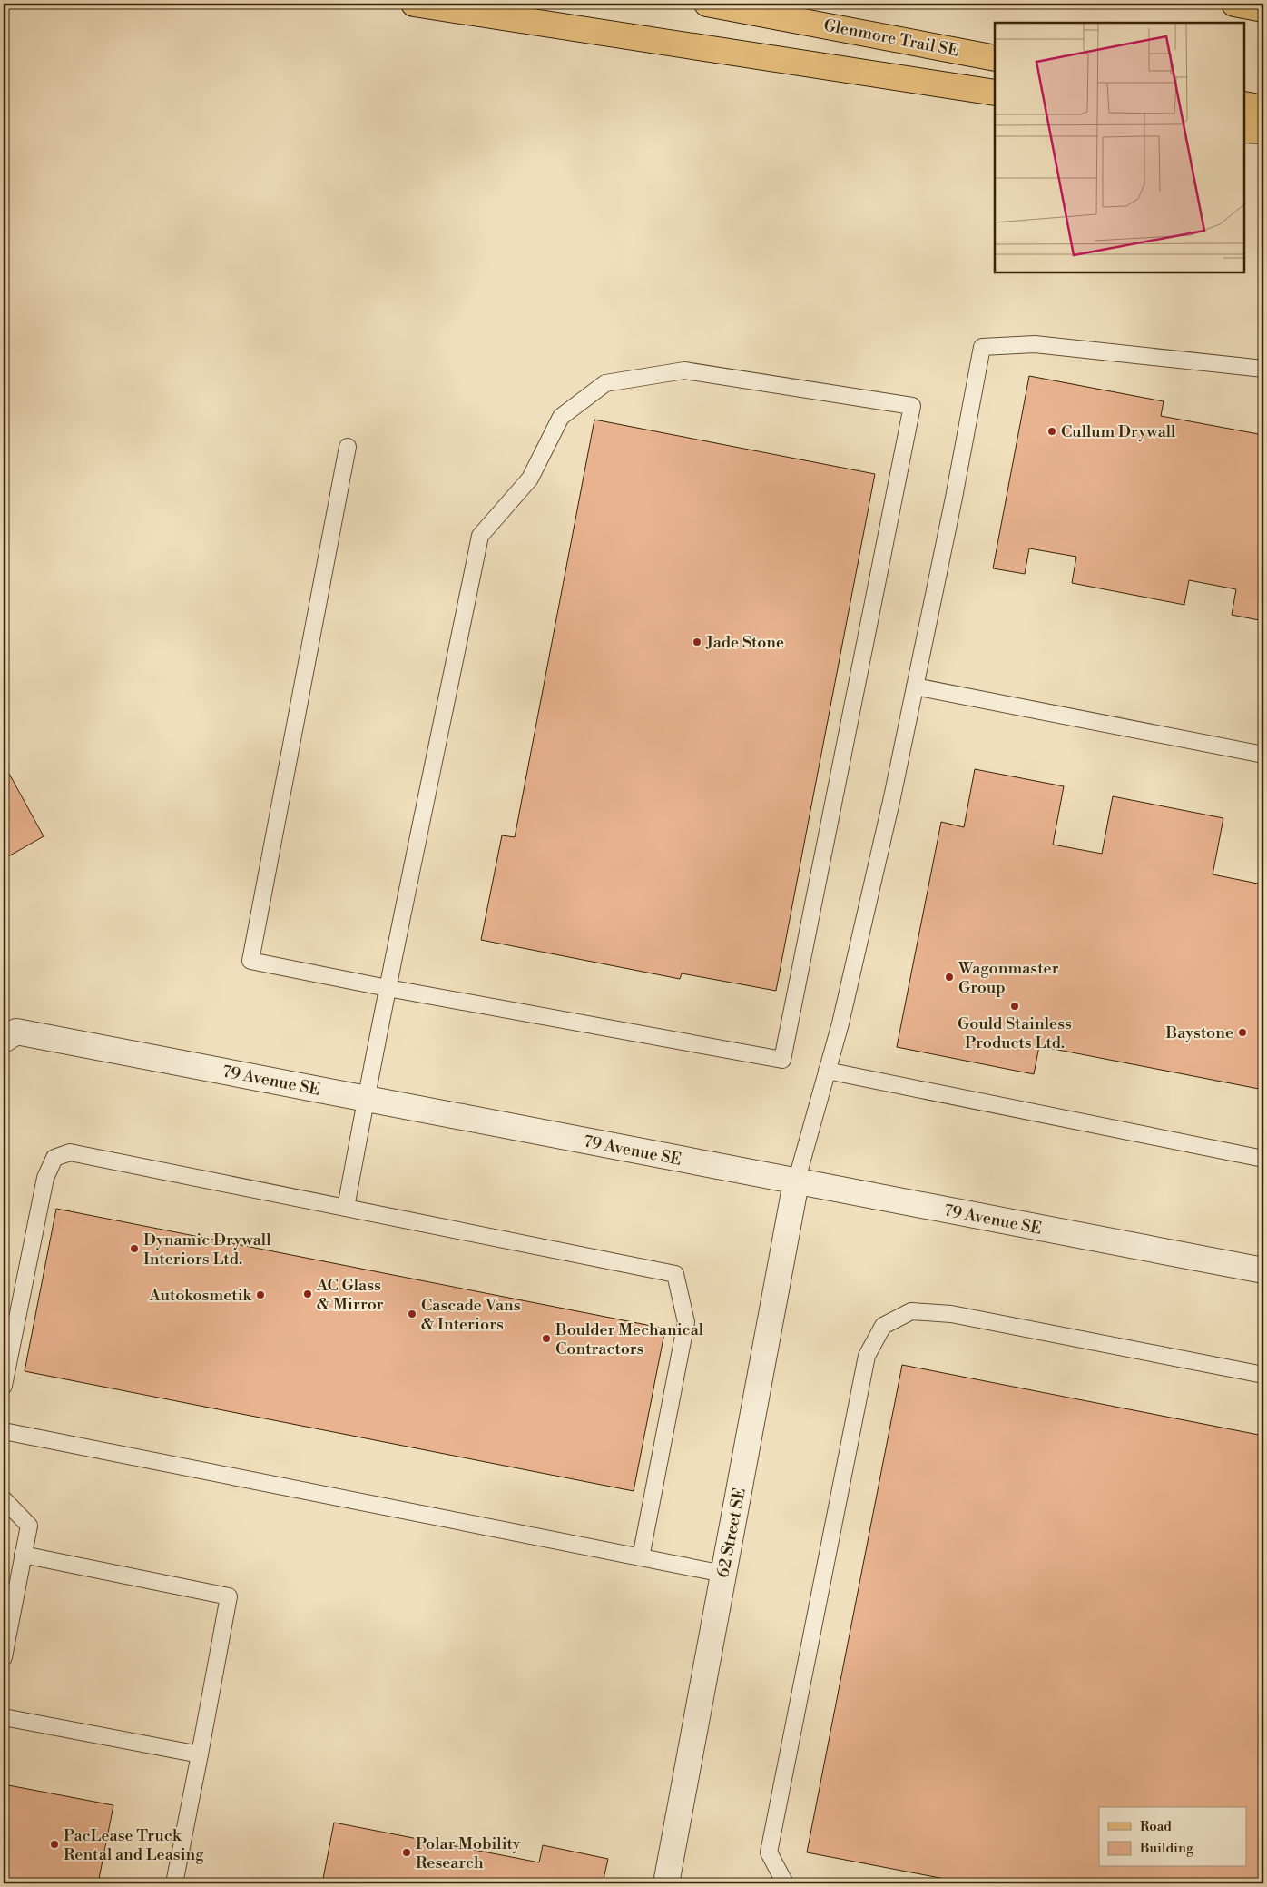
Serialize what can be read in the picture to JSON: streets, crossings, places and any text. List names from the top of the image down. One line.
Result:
{"streets":{"main road":["Glenmore Trail SE"],"street":["79 Avenue SE","62 Street SE"]},"crossings":[["79 Avenue SE","62 Street SE"]],"places":["Cullum Drywall","Jade Stone","Wagonmaster Group","Gould Stainless Products Ltd.","Baystone","Dynamic Drywall Interiors Ltd.","AC Glass & Mirror","Autokosmetik","Cascade Vans & Interiors","Boulder Mechanical Contractors","PacLease Truck Rental and Leasing","Polar Mobility Research"],"legend":["Road","Building"]}
